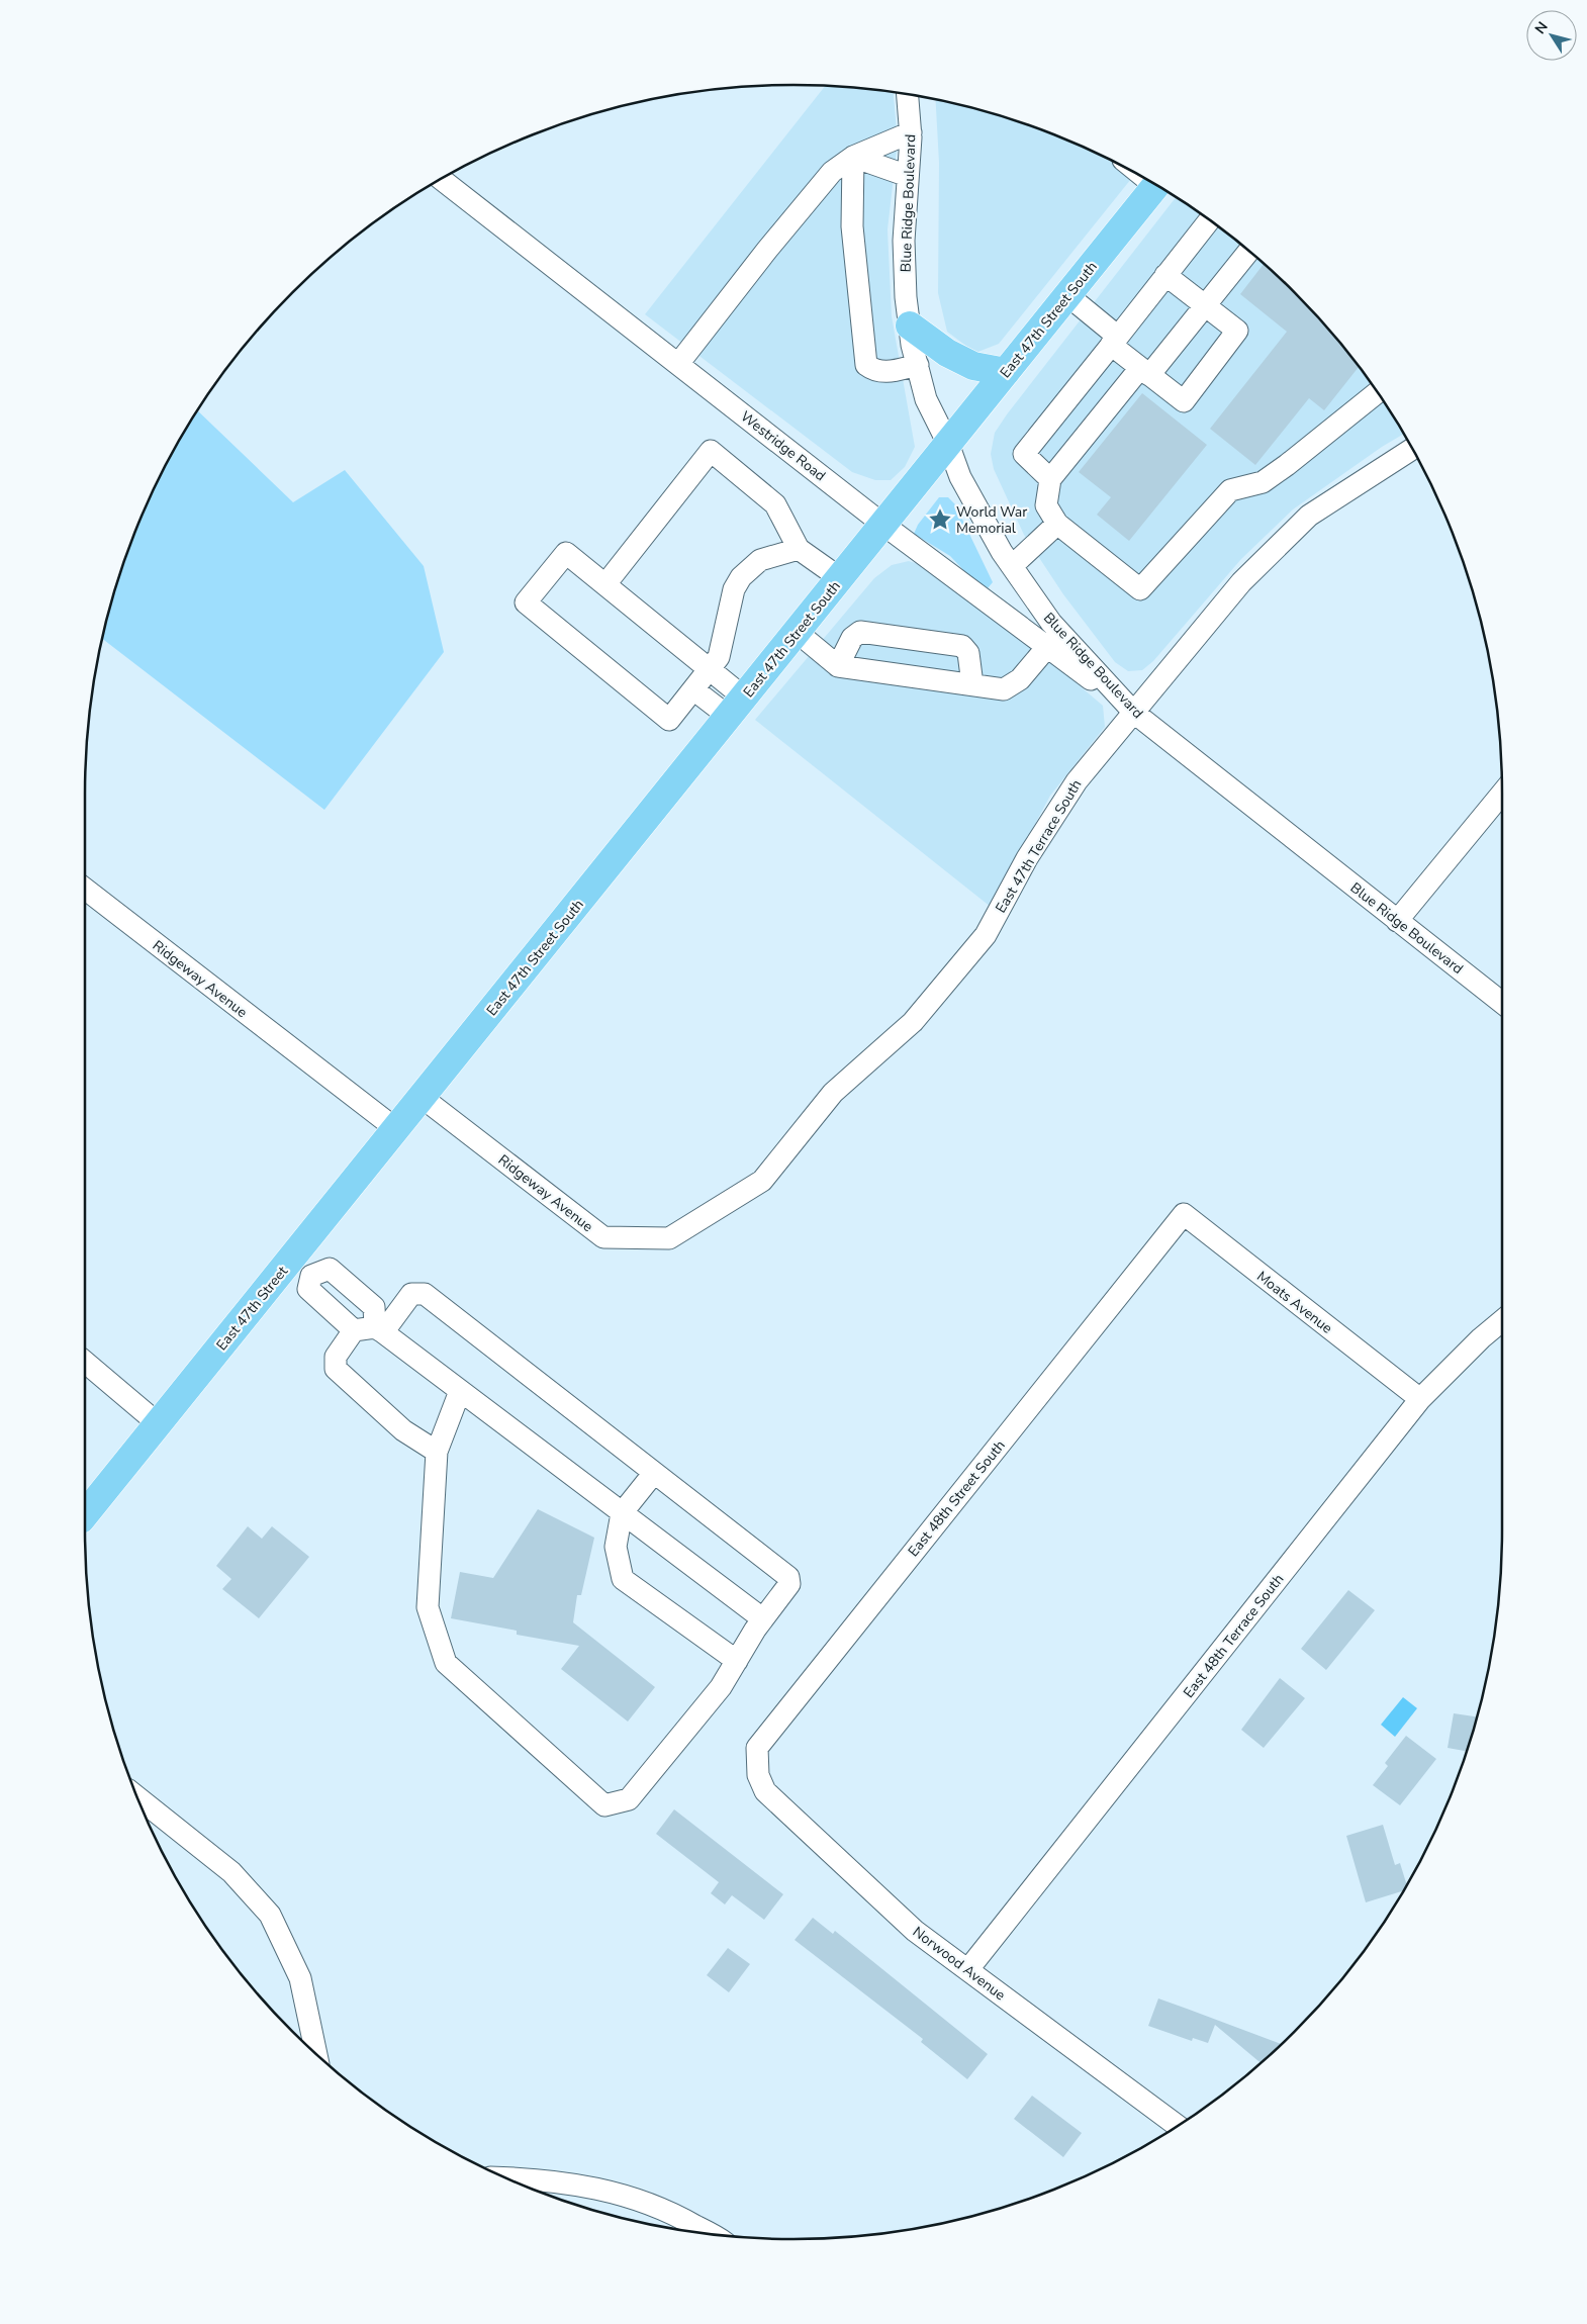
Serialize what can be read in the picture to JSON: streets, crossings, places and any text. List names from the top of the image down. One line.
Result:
{"streets":{"main road":["East 47th Street South","East 47th Street"],"street":["Blue Ridge Boulevard","Westridge Road","East 47th Terrace South","Ridgeway Avenue","Moats Avenue","East 48th Street South","East 48th Terrace South","Norwood Avenue"]},"crossings":[["Blue Ridge Boulevard","East 47th Street South"],["Blue Ridge Boulevard","Westridge Road"],["Blue Ridge Boulevard","East 47th Terrace South"],["East 47th Street South","Westridge Road"],["East 47th Street South","Ridgeway Avenue"],["East 47th Street South","East 47th Street"],["Westridge Road","East 47th Terrace South"],["East 47th Terrace South","Ridgeway Avenue"],["Ridgeway Avenue","East 47th Street"],["Moats Avenue","East 48th Street South"],["Moats Avenue","East 48th Terrace South"],["East 48th Street South","Norwood Avenue"],["East 48th Terrace South","Norwood Avenue"]],"places":{"place":["World War Memorial"]},"north":"top left"}
